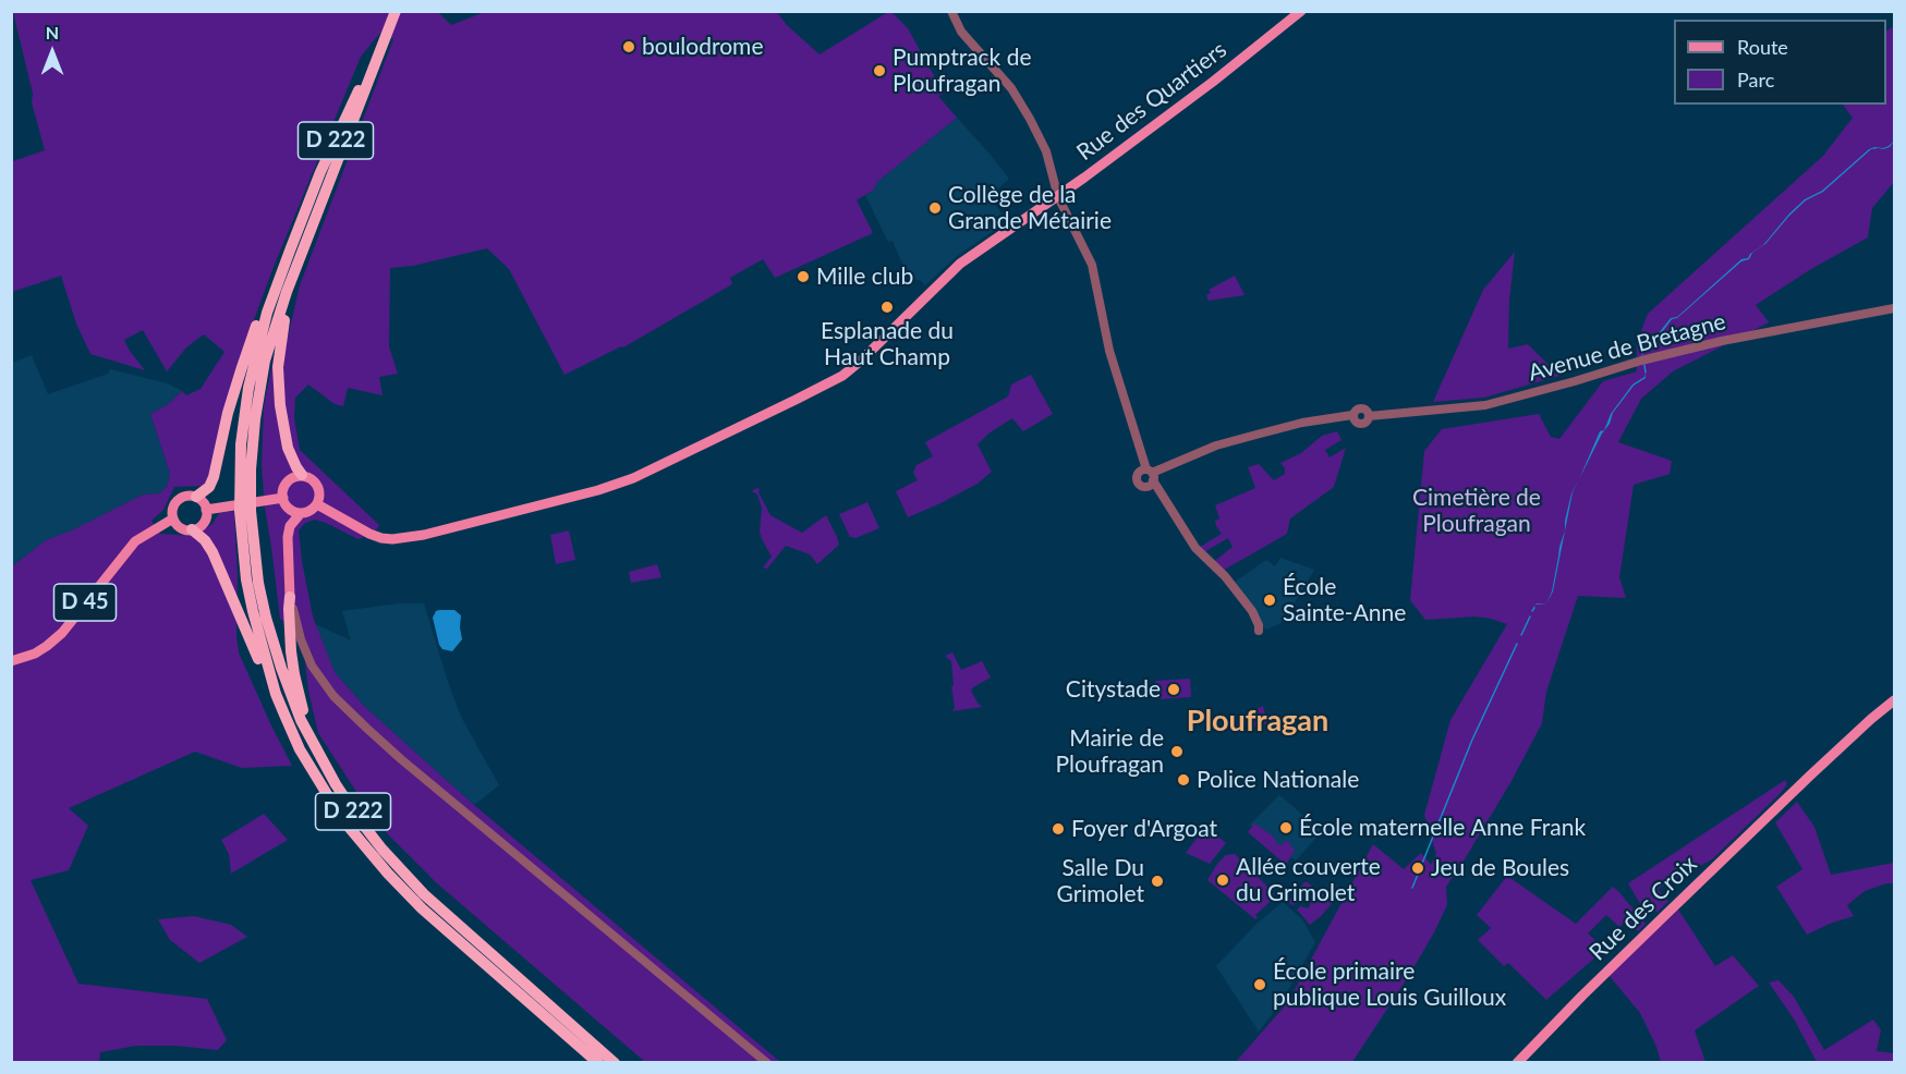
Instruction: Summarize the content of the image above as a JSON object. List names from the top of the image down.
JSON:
{
  "streets": {
    "highway": ["D 222"],
    "main road": ["Rue des Quartiers", "D 45", "Rue des Croix"],
    "street": ["Avenue de Bretagne"]
  },
  "districts": ["Ploufragan"],
  "parks": ["Cimetière de Ploufragan"],
  "places": [
    "boulodrome",
    "Pumptrack de Ploufragan",
    "Collège de la Grande Métairie",
    "Mille club",
    "Esplanade du Haut Champ",
    "École Sainte-Anne",
    "Citystade",
    "Mairie de Ploufragan",
    "Police Nationale",
    "École maternelle Anne Frank",
    "Foyer d'Argoat",
    "Jeu de Boules",
    "Allée couverte du Grimolet",
    "Salle Du Grimolet",
    "École primaire publique Louis Guilloux"
  ],
  "legend": ["Route", "Parc"],
  "north": "top"
}
